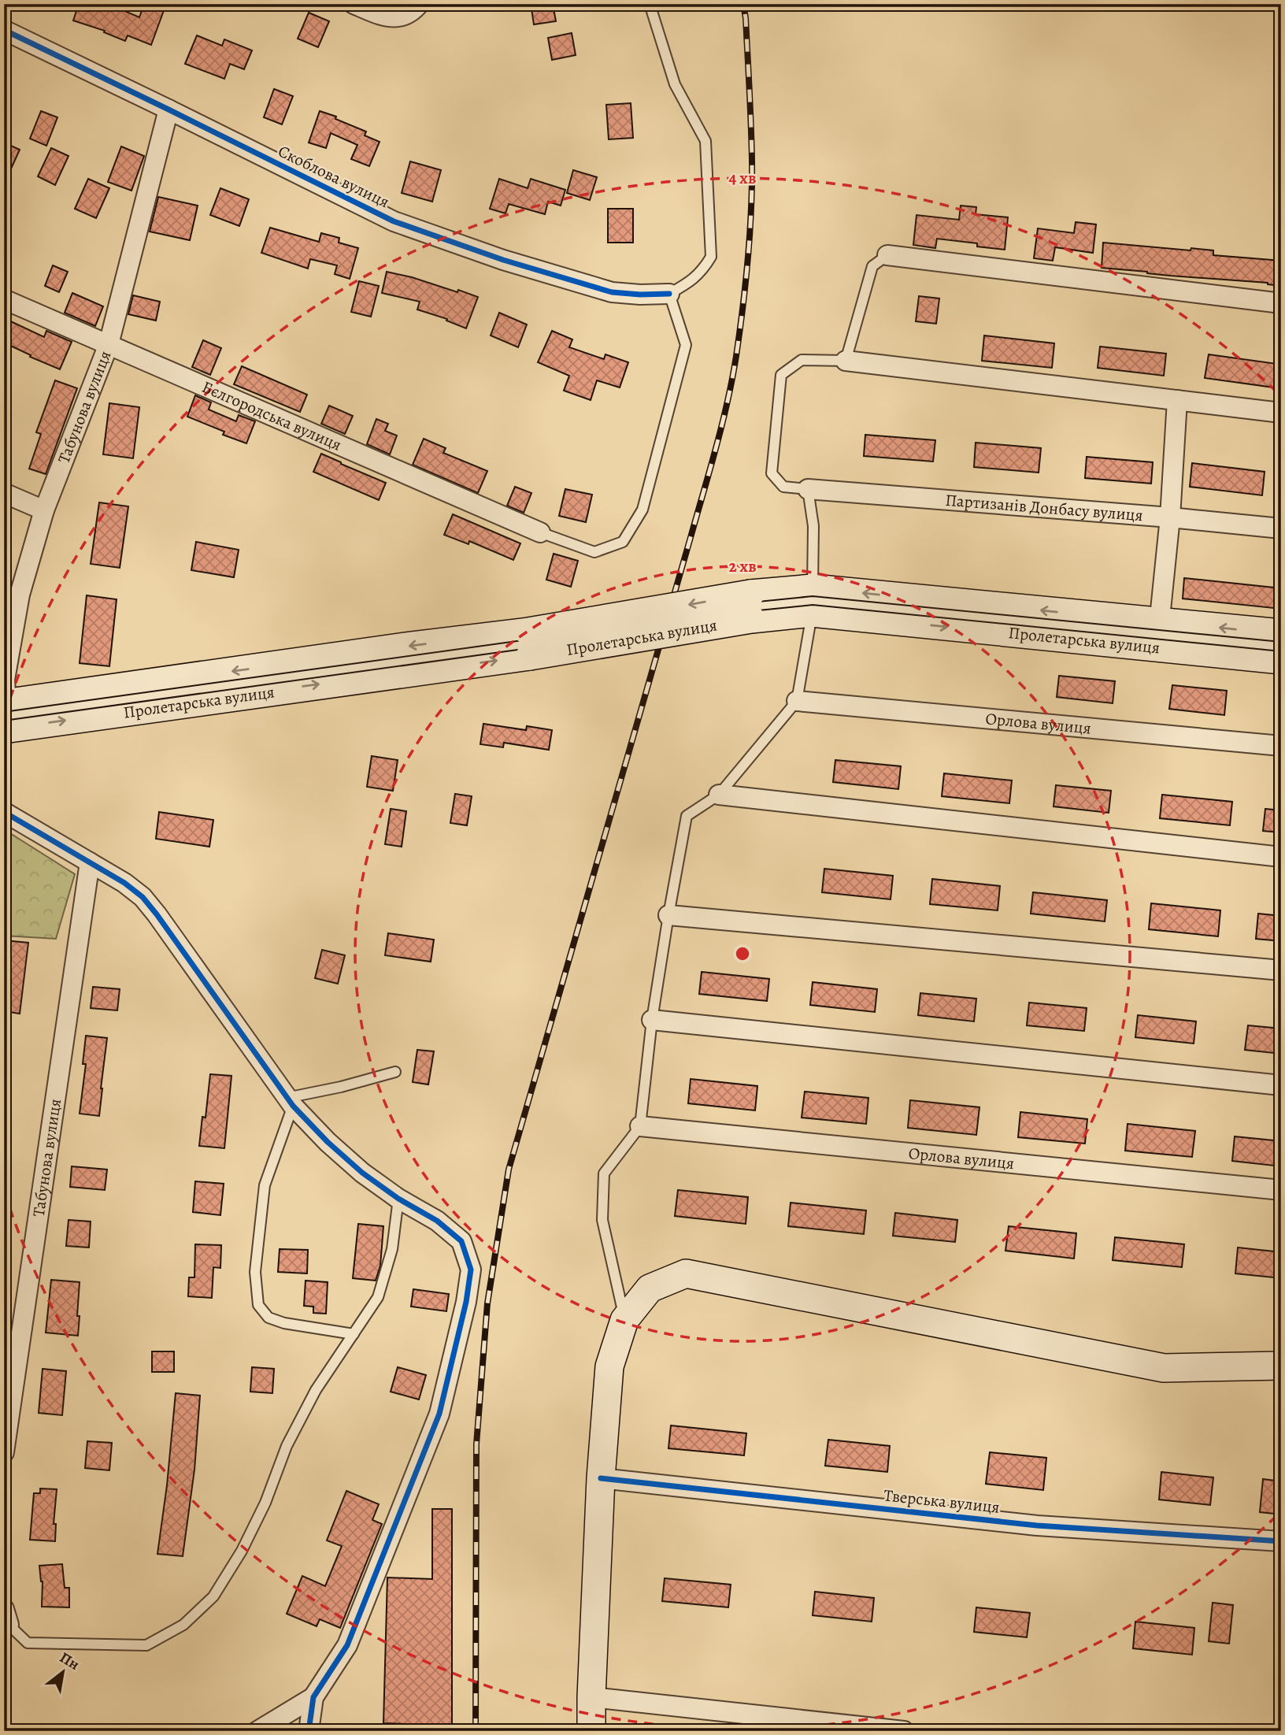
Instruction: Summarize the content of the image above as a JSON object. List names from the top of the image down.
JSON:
{
  "streets": {
    "main road": ["Пролетарська вулиця"],
    "street": [
      "Скоблова вулиця",
      "Табунова вулиця",
      "Бєлгородська вулиця",
      "Партизанів Донбасу вулиця",
      "Орлова вулиця",
      "Тверська вулиця"
    ]
  },
  "crossings": [
    ["Скоблова вулиця", "Табунова вулиця"],
    ["Табунова вулиця", "Бєлгородська вулиця"],
    ["Табунова вулиця", "Пролетарська вулиця"]
  ],
  "north": "top right",
  "rings": ["4 хв", "2 хв"]
}
